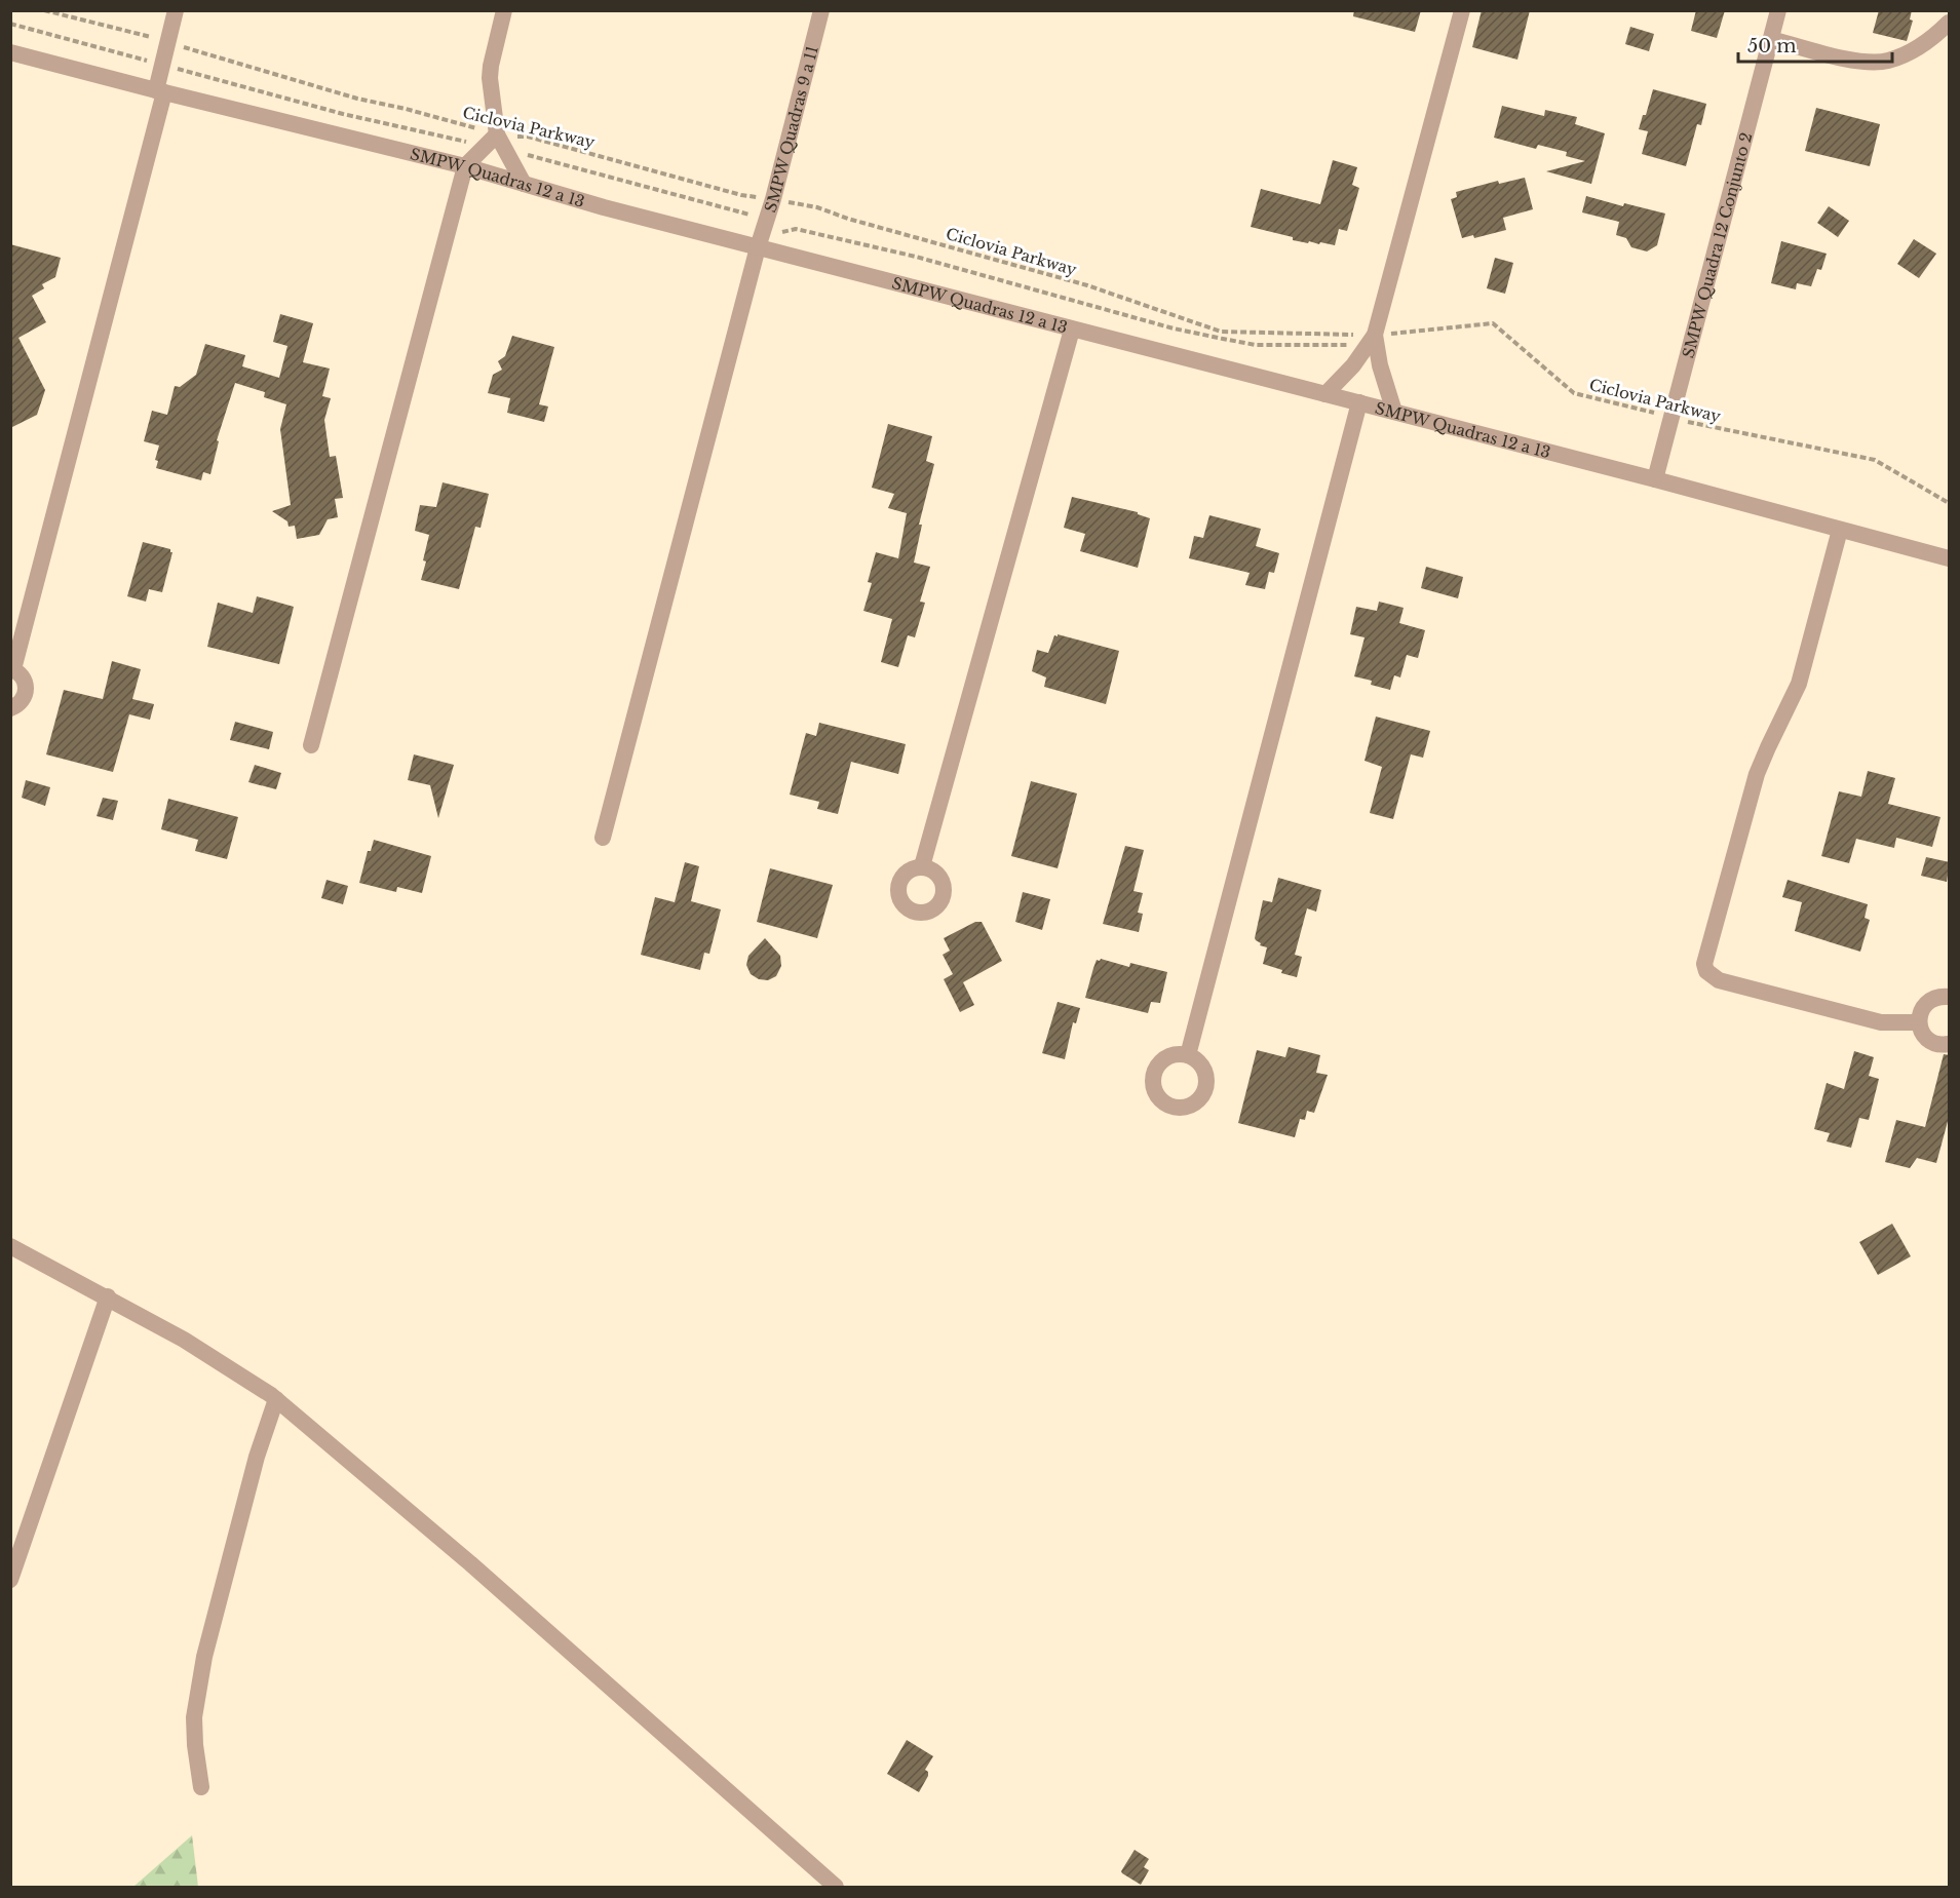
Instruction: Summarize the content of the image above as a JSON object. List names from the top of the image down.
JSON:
{
  "streets": {
    "street": ["SMPW Quadras 9 a 11", "SMPW Quadras 12 a 13", "SMPW Quadra 12 Conjunto 2"],
    "path": ["Ciclovia Parkway"]
  },
  "crossings": [
    ["Ciclovia Parkway", "SMPW Quadras 9 a 11"],
    ["Ciclovia Parkway", "SMPW Quadra 12 Conjunto 2"],
    ["SMPW Quadras 9 a 11", "SMPW Quadras 12 a 13"],
    ["SMPW Quadras 12 a 13", "SMPW Quadra 12 Conjunto 2"]
  ],
  "scale_bar": "50 m"
}
